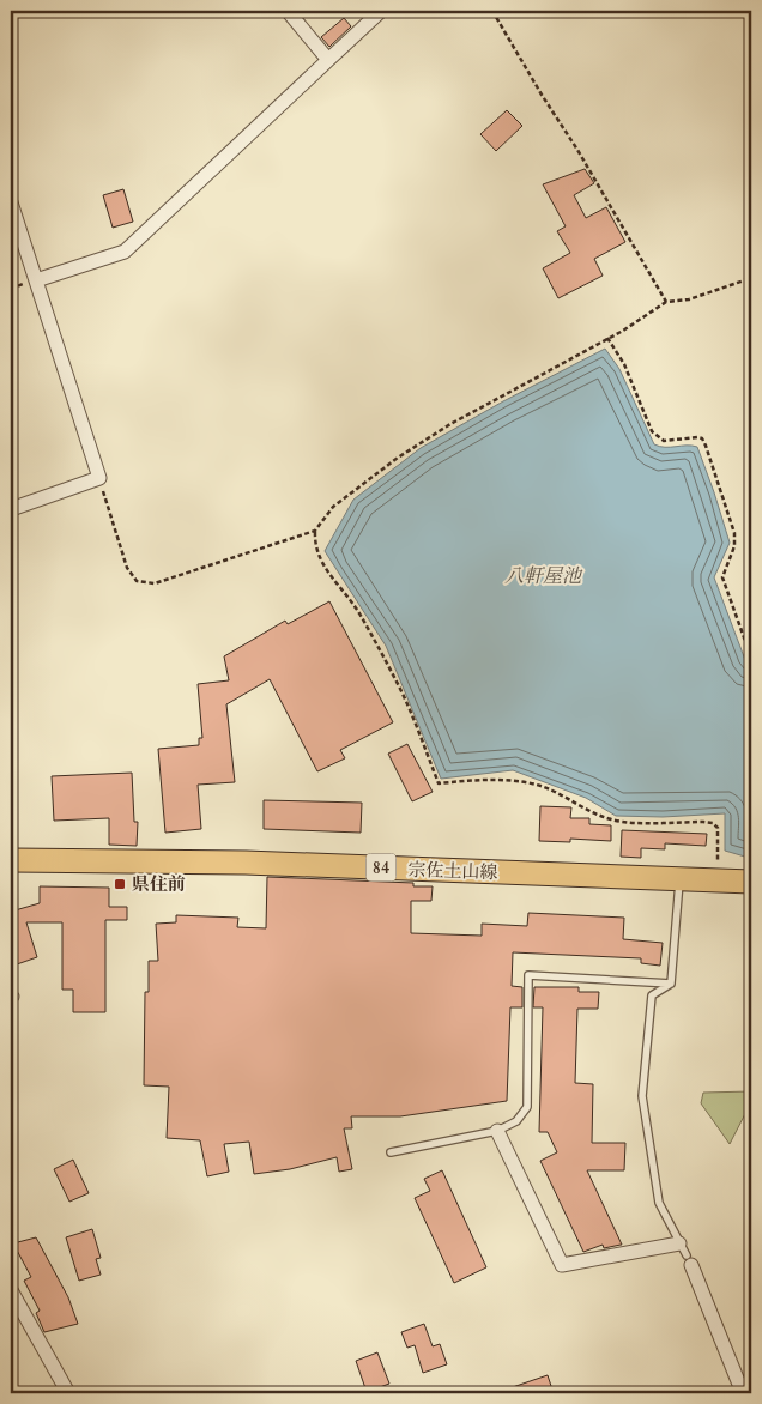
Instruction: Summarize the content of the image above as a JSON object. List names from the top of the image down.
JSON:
{
  "streets": {
    "main road": ["84", "宗佐土山線"]
  },
  "water": ["八軒屋池"],
  "places": {
    "transit": ["県住前"]
  }
}
